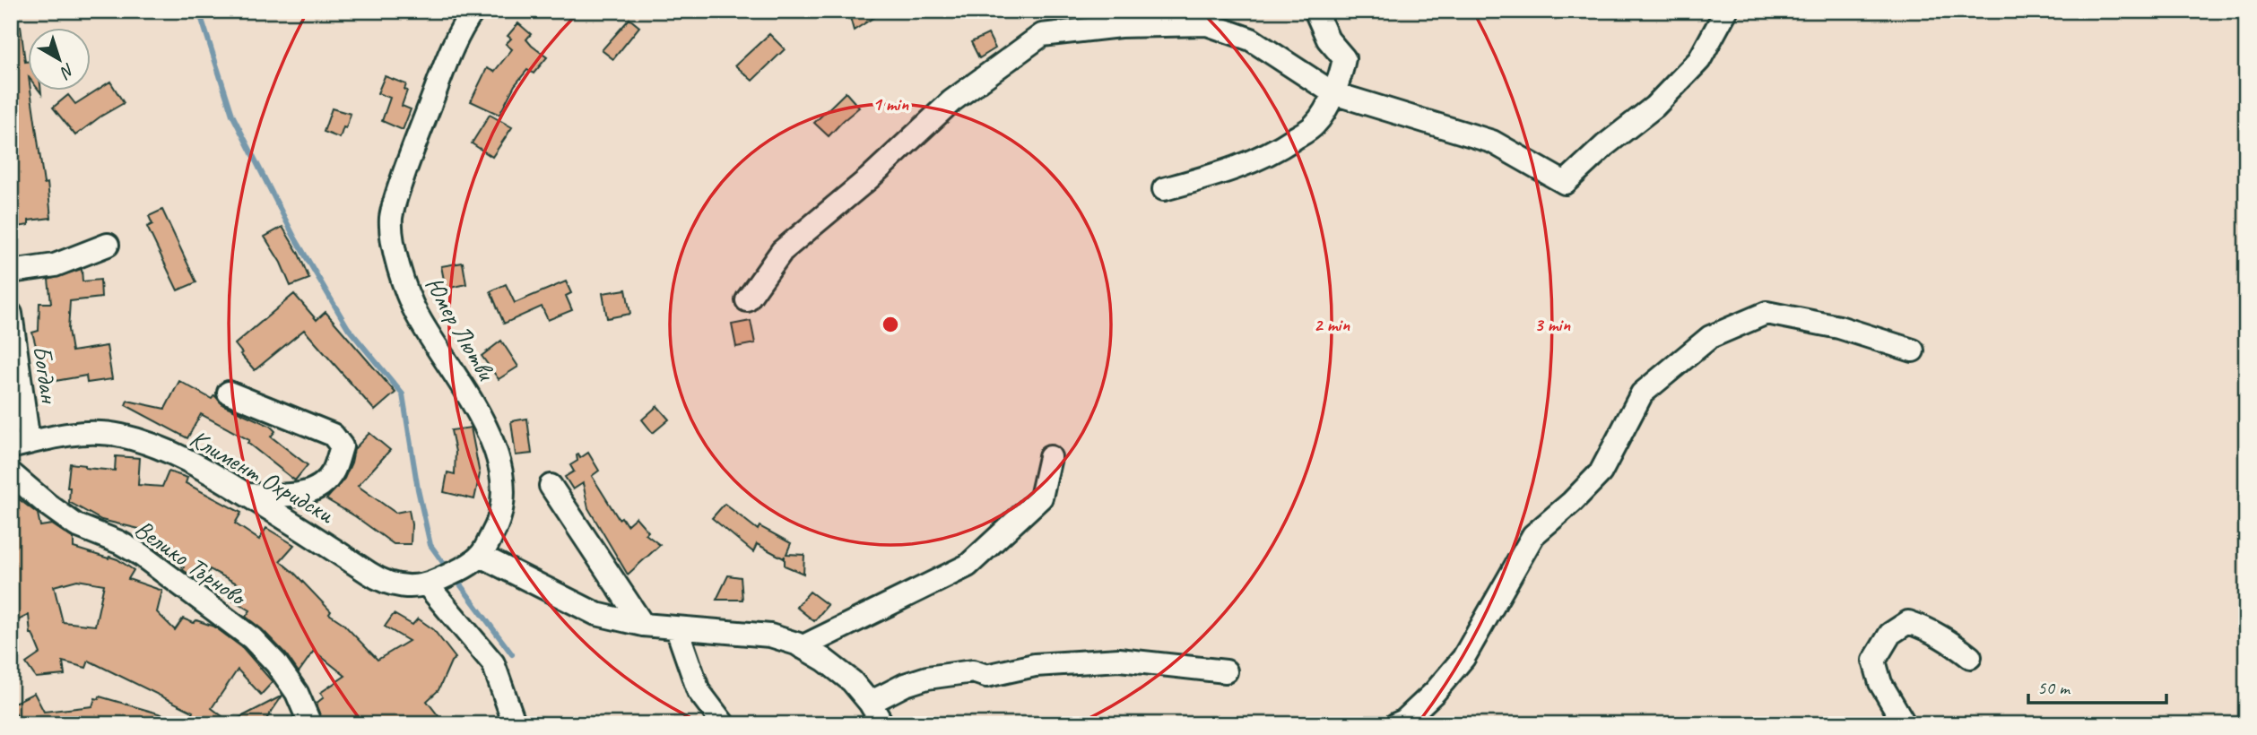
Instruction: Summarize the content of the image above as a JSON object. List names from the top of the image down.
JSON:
{
  "streets": {
    "street": [
      "Юмер Лютви",
      "Богдан",
      "Климент Охридски",
      "Велико Търново"
    ]
  },
  "crossings": [
    ["Юмер Лютви", "Климент Охридски"],
    ["Богдан", "Климент Охридски"]
  ],
  "scale_bar": "50 m",
  "north": "bottom right",
  "rings": ["1 min", "2 min", "3 min"]
}
